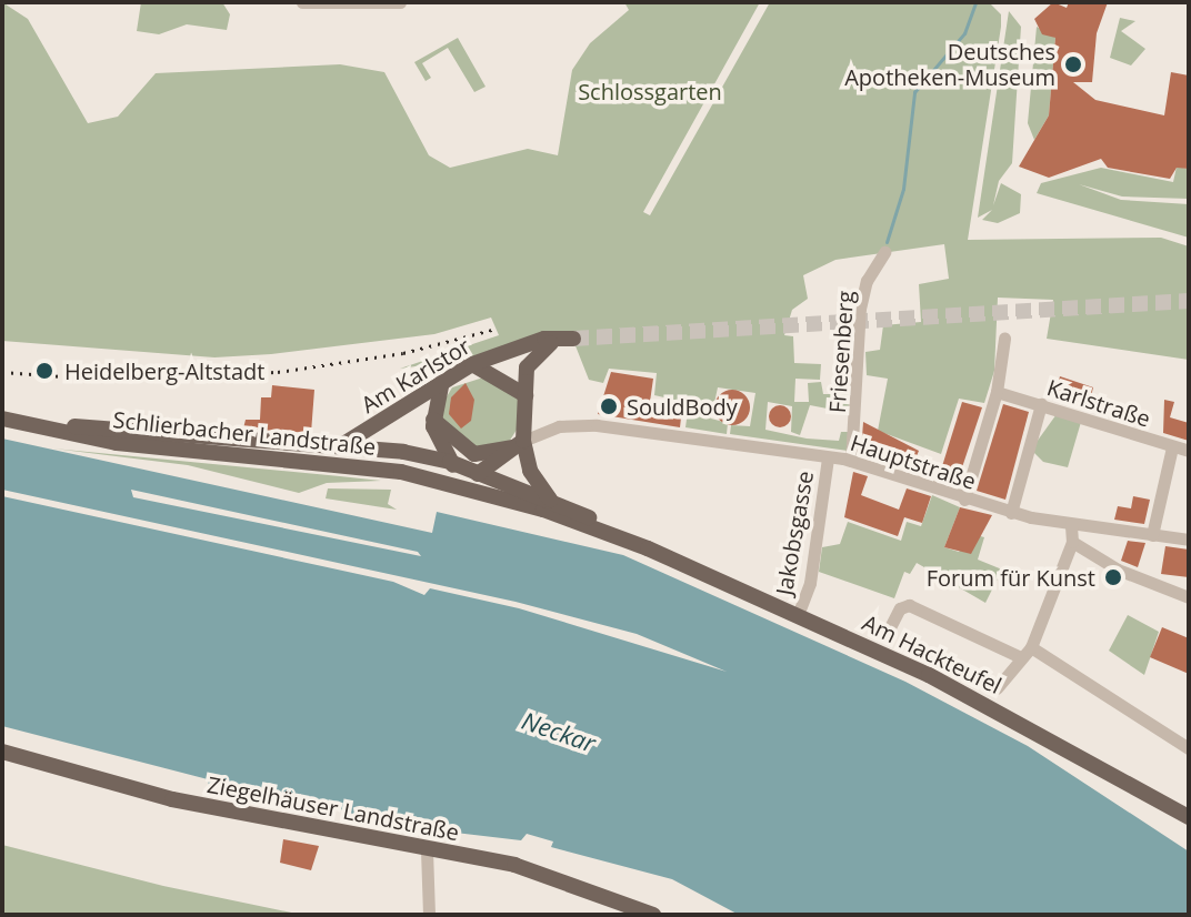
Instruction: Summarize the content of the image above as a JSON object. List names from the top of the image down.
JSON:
{
  "streets": {
    "main road": [
      "Am Karlstor",
      "Schlierbacher Landstraße",
      "Am Hackteufel",
      "Ziegelhäuser Landstraße"
    ],
    "street": [
      "Friesenberg",
      "Karlstraße",
      "Hauptstraße",
      "Jakobsgasse"
    ]
  },
  "crossings": [
    ["Friesenberg", "Hauptstraße"],
    ["Am Karlstor", "Schlierbacher Landstraße"],
    ["Am Karlstor", "Hauptstraße"],
    ["Schlierbacher Landstraße", "Am Hackteufel"],
    ["Hauptstraße", "Jakobsgasse"],
    ["Jakobsgasse", "Am Hackteufel"]
  ],
  "water": ["Neckar"],
  "parks": ["Schlossgarten"],
  "places": [
    "Deutsches Apotheken-Museum",
    "Heidelberg-Altstadt",
    "SouldBody",
    "Forum für Kunst"
  ]
}
